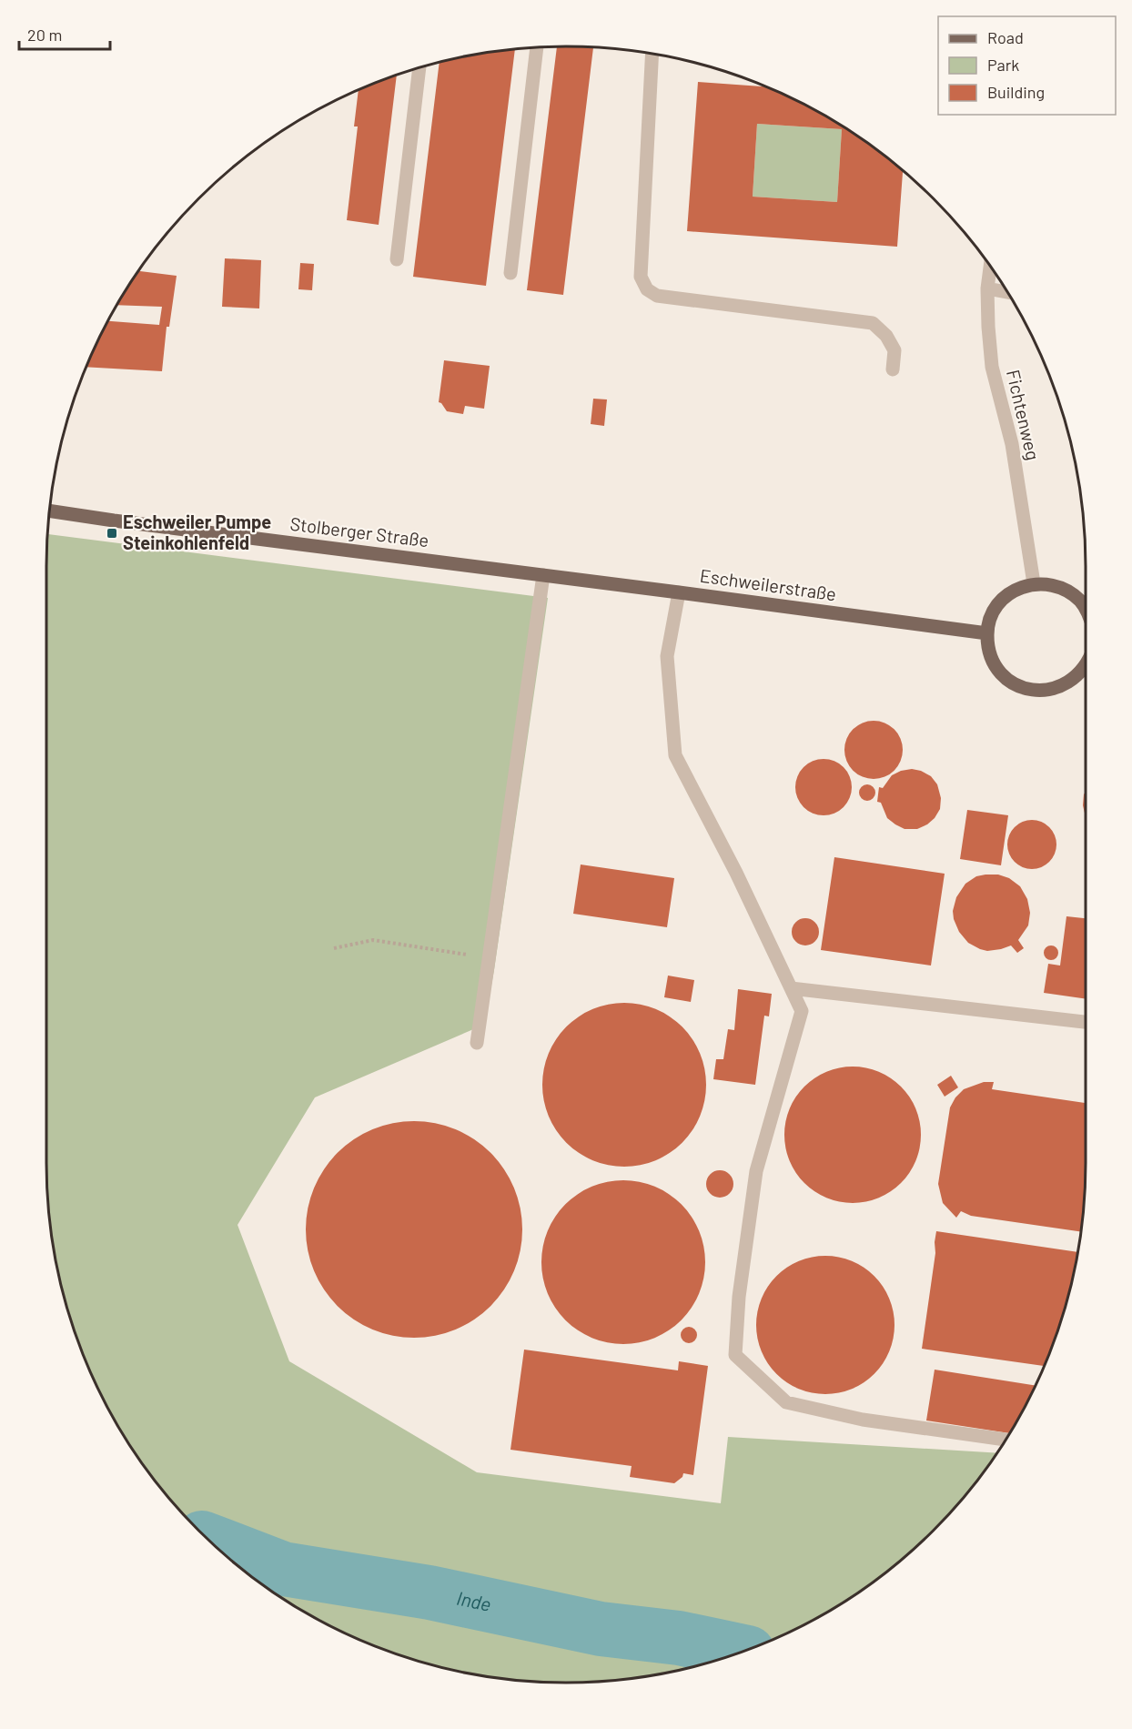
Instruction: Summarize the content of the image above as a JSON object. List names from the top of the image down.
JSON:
{
  "streets": {
    "main road": ["Stolberger Straße", "Eschweilerstraße"],
    "street": ["Fichtenweg"]
  },
  "crossings": [
    ["Stolberger Straße", "Eschweilerstraße"]
  ],
  "water": ["Inde"],
  "places": {
    "transit": ["Eschweiler Pumpe Steinkohlenfeld"]
  },
  "legend": ["Road", "Park", "Building"],
  "scale_bar": "20 m"
}
